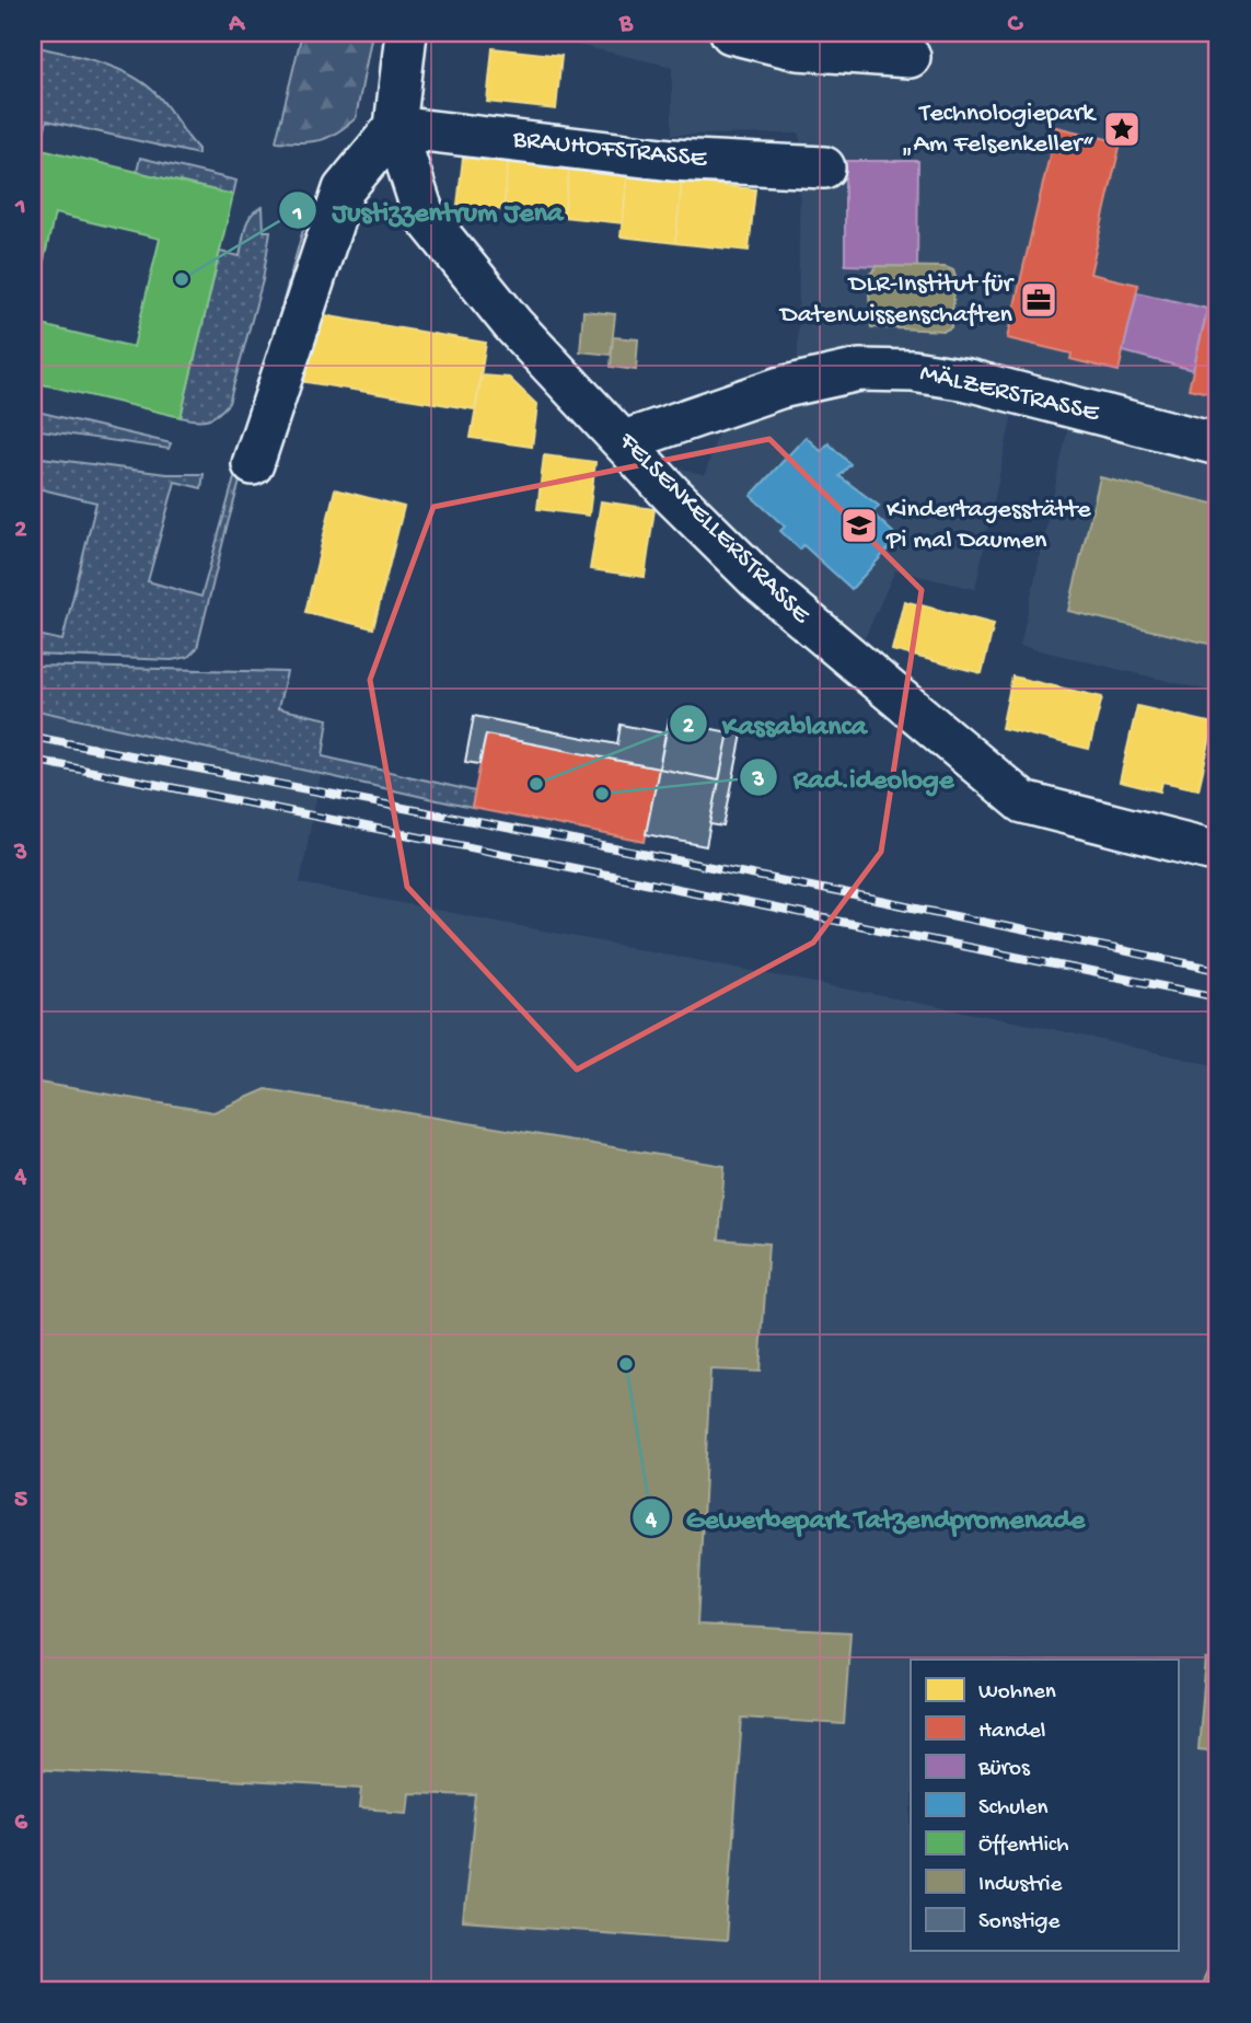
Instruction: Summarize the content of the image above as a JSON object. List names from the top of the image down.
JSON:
{
  "streets": {
    "street": ["BRAUHOFSTRASSE", "MÄLZERSTRASSE", "FELSENKELLERSTRASSE"]
  },
  "crossings": [
    ["BRAUHOFSTRASSE", "FELSENKELLERSTRASSE"],
    ["MÄLZERSTRASSE", "FELSENKELLERSTRASSE"]
  ],
  "places": {
    "place": ["Technologiepark „Am Felsenkeller“"],
    "other": [
      "Justizzentrum Jena",
      "Kassablanca",
      "Rad.ideologe",
      "Gewerbepark Tatzendpromenade"
    ],
    "office": ["DLR-Institut für Datenwissenschaften"],
    "school or university": ["Kindertagesstätte Pi mal Daumen"]
  },
  "legend": [
    "Wohnen",
    "Handel",
    "Büros",
    "Schulen",
    "Öffentlich",
    "Industrie",
    "Sonstige"
  ],
  "grid": {
    "columns": ["A", "B", "C"],
    "rows": [
      "1",
      "2",
      "3",
      "4",
      "5",
      "6"
    ]
  }
}
